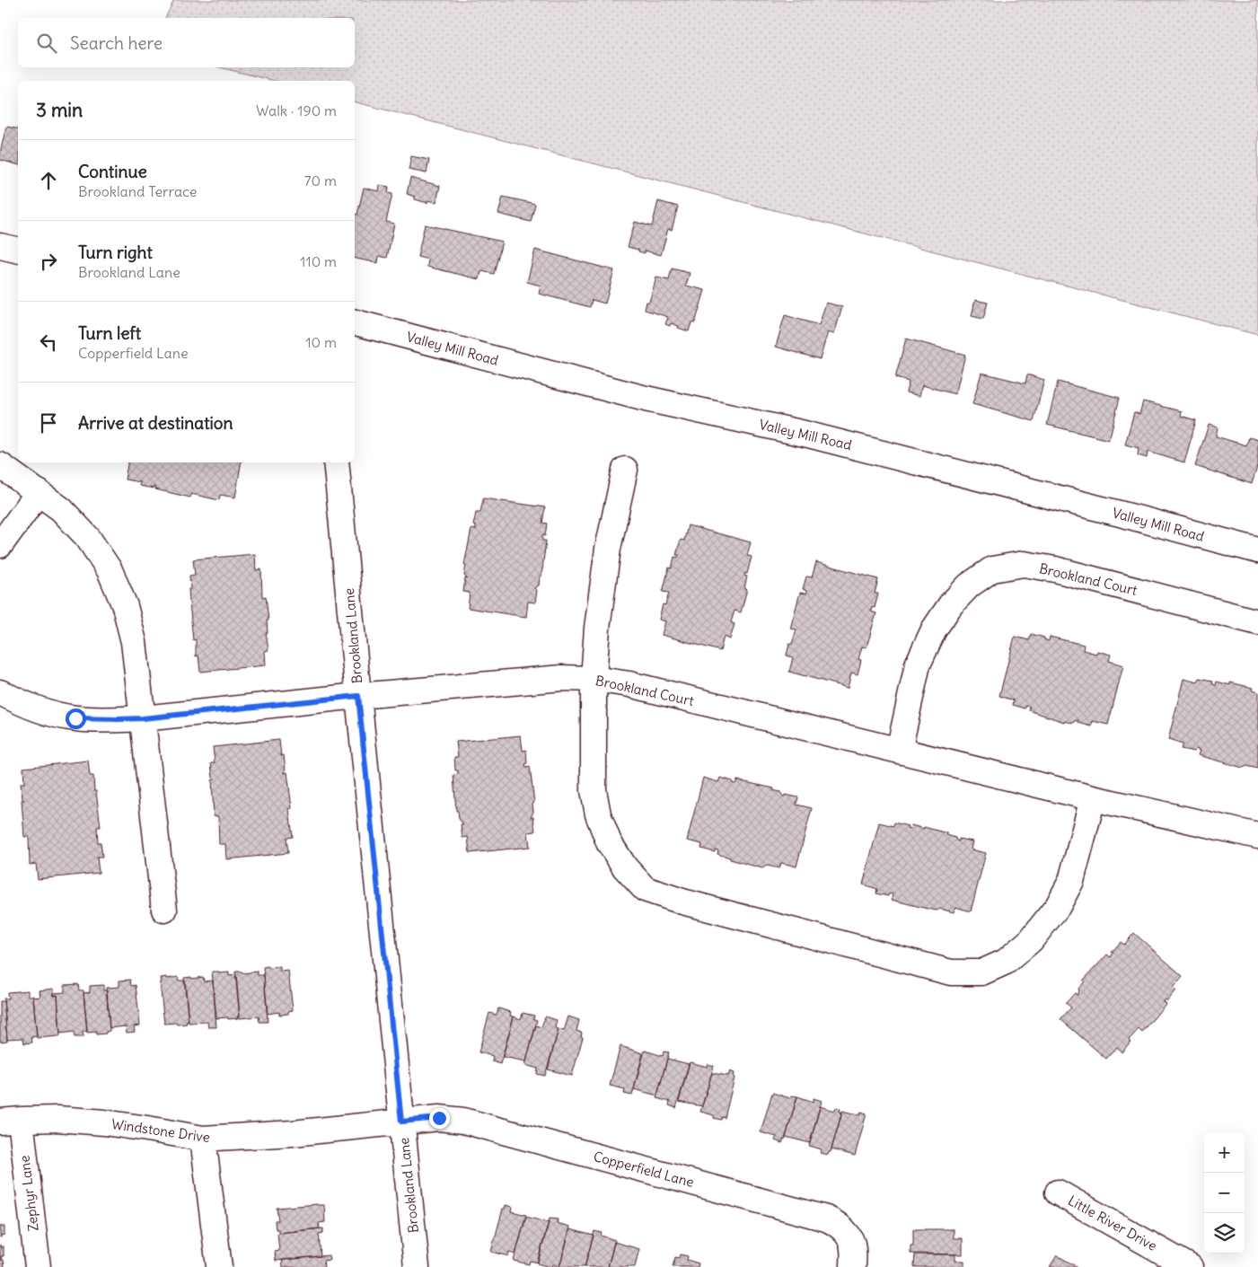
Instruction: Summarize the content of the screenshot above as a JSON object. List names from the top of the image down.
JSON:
{
  "streets": {
    "street": [
      "Valley Mill Road",
      "Brookland Court",
      "Brookland Lane",
      "Windstone Drive",
      "Copperfield Lane",
      "Zephyr Lane",
      "Little River Drive"
    ]
  },
  "crossings": [
    ["Brookland Court", "Brookland Lane"],
    ["Brookland Lane", "Windstone Drive"],
    ["Brookland Lane", "Copperfield Lane"],
    ["Windstone Drive", "Copperfield Lane"],
    ["Windstone Drive", "Zephyr Lane"]
  ],
  "page": {
    "search": "Search here",
    "heading": ["3 min", "Walk · 190 m"],
    "list": [
      ["Continue", "Brookland Terrace", "70 m"],
      ["Turn right", "Brookland Lane", "110 m"],
      ["Turn left", "Copperfield Lane", "10 m"],
      "Arrive at destination"
    ],
    "map_buttons": ["+", "−"]
  }
}
